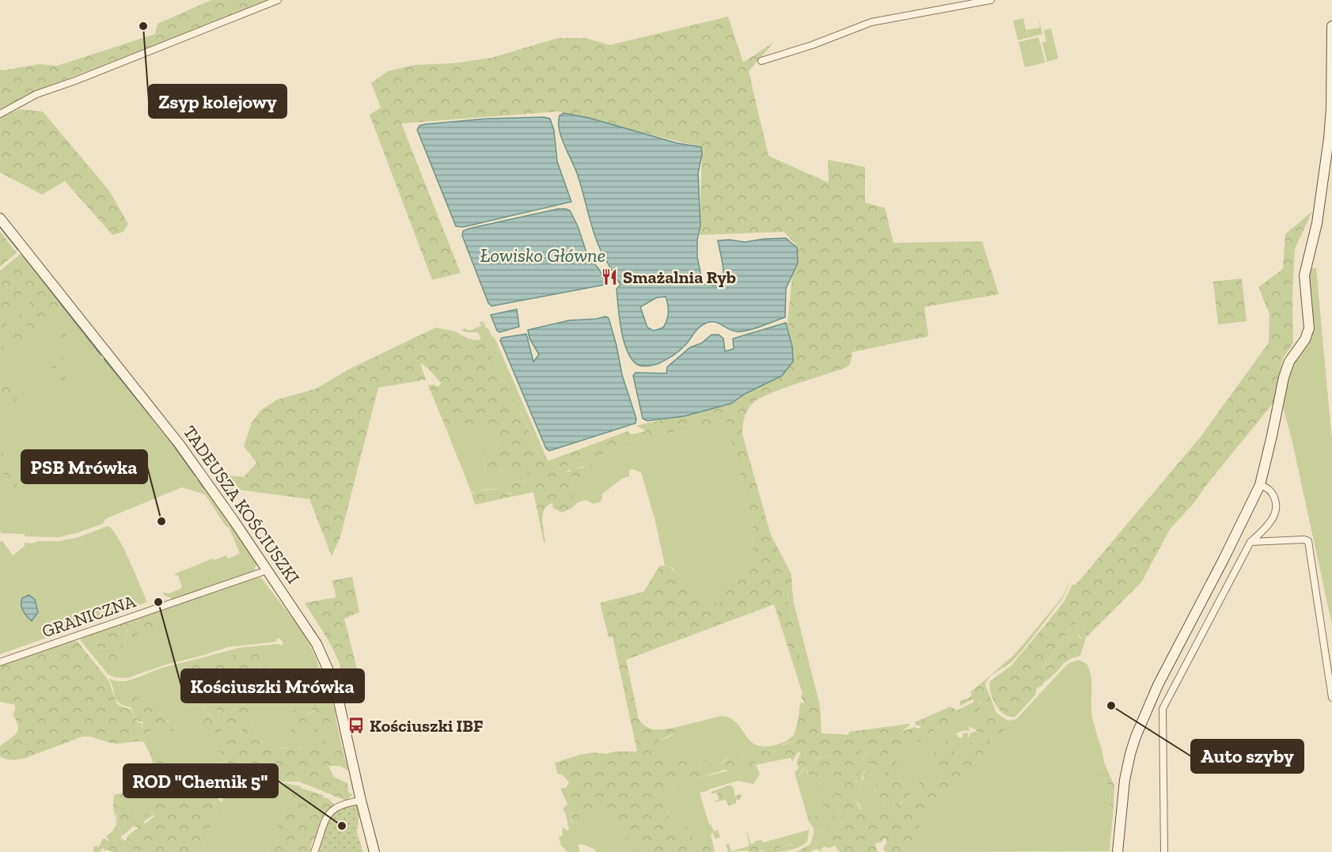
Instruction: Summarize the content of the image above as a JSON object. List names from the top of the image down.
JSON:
{
  "streets": {
    "street": ["TADEUSZA KOŚCIUSZKI", "GRANICZNA"]
  },
  "crossings": [
    ["TADEUSZA KOŚCIUSZKI", "GRANICZNA"]
  ],
  "water": ["Łowisko Główne"],
  "places": {
    "other": [
      "Zsyp kolejowy",
      "PSB Mrówka",
      "Kościuszki Mrówka",
      "Auto szyby",
      "ROD \"Chemik 5\""
    ],
    "restaurant": ["Smażalnia Ryb"],
    "bus stop": ["Kościuszki IBF"]
  }
}
